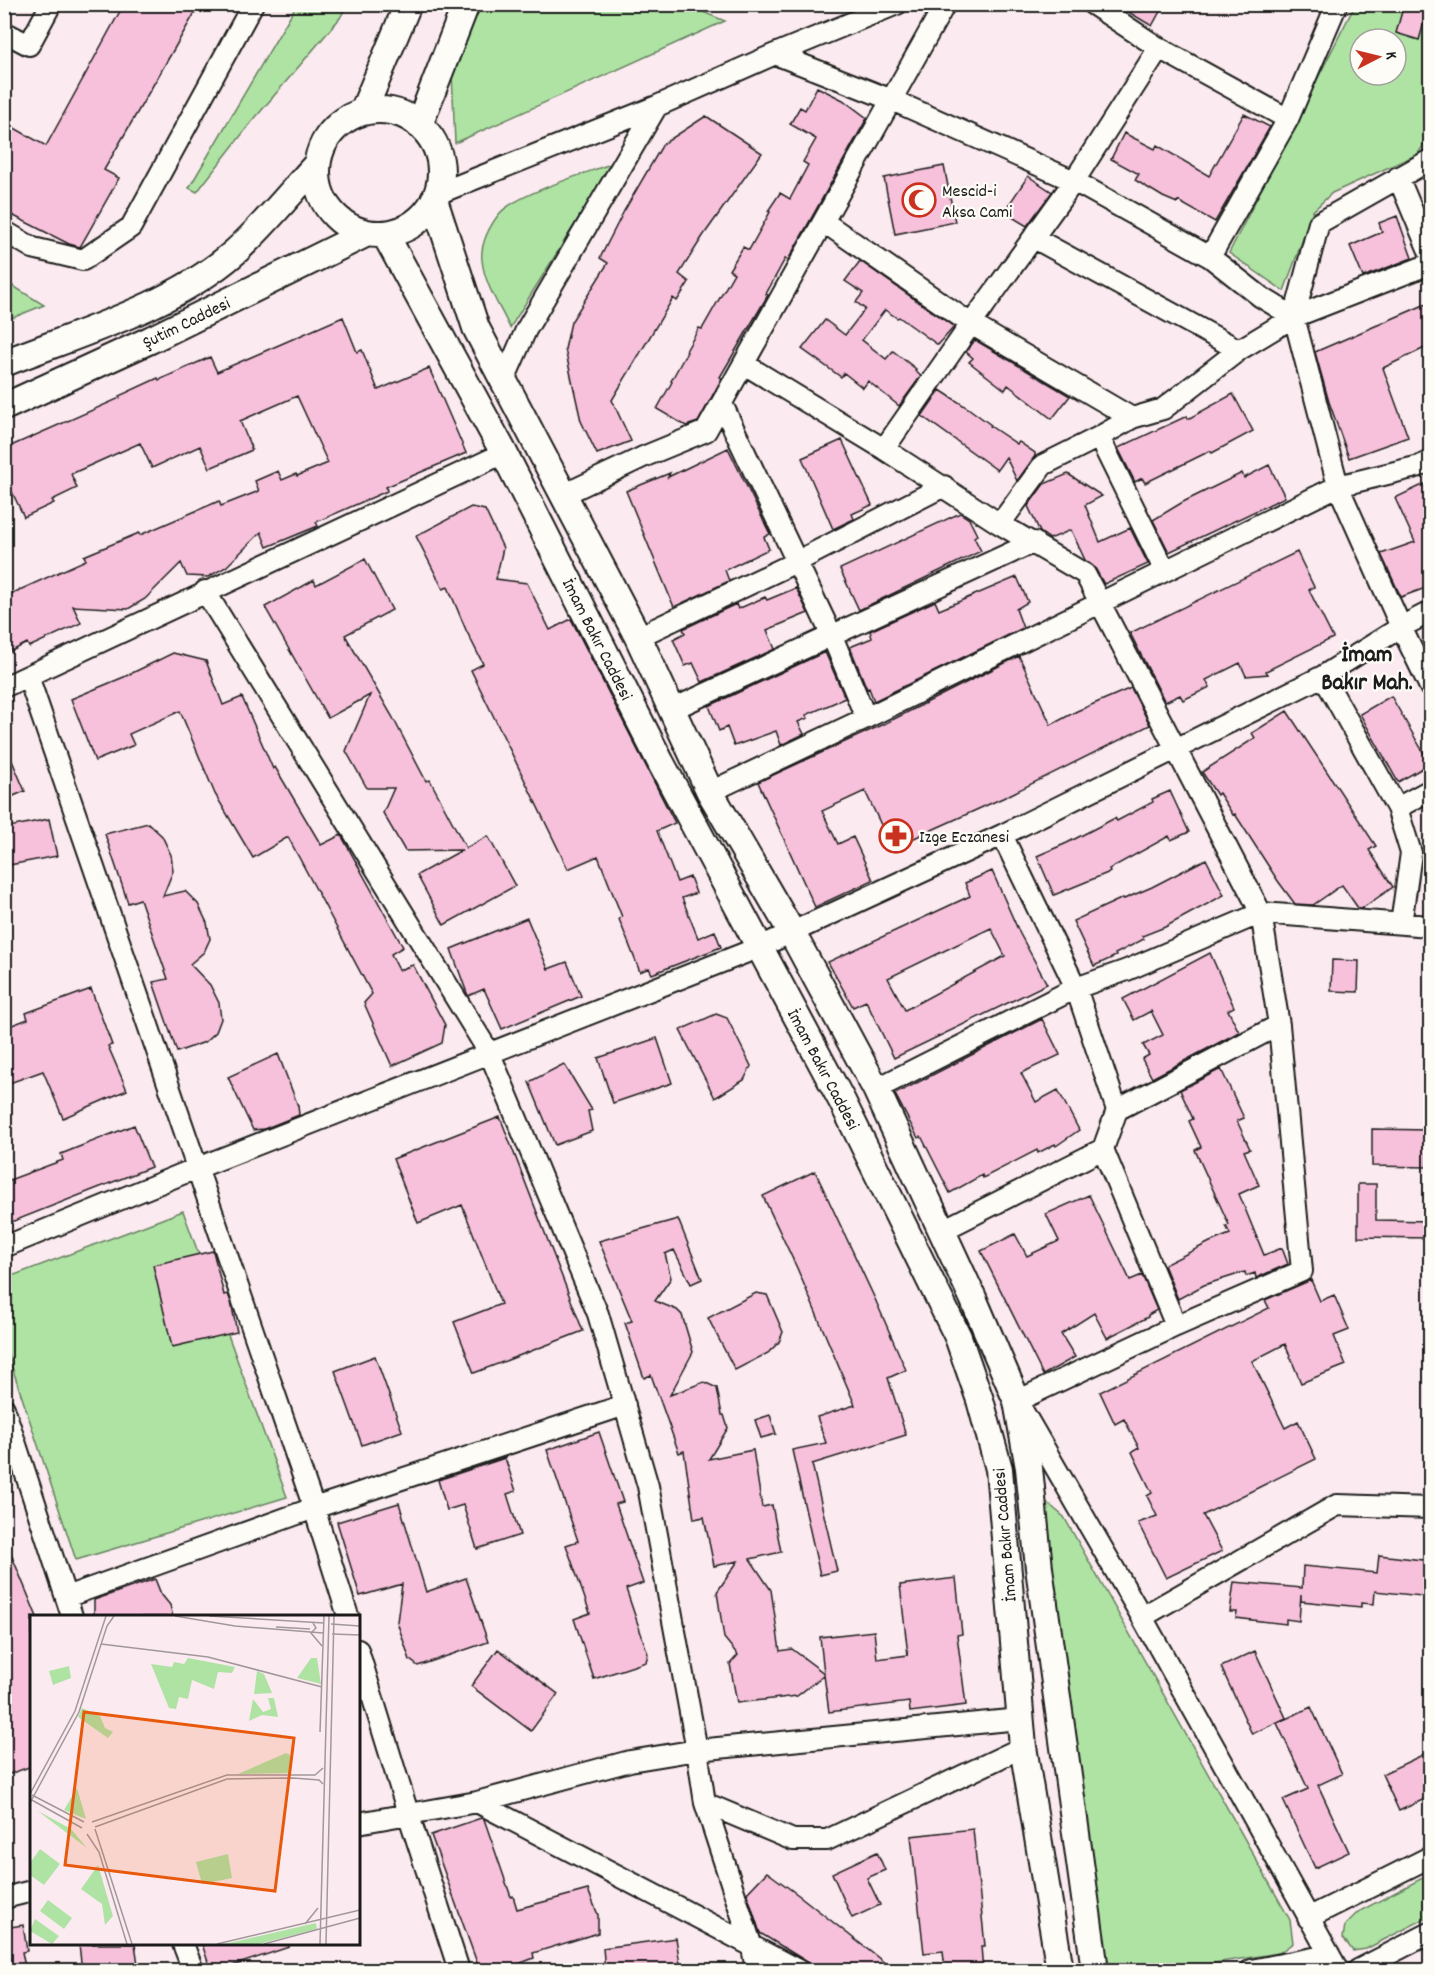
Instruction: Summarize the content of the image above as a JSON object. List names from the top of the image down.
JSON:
{
  "streets": {
    "main road": ["Şutim Caddesi", "İmam Bakır Caddesi"]
  },
  "crossings": [
    ["Şutim Caddesi", "İmam Bakır Caddesi"]
  ],
  "districts": ["İmam Bakır Mah."],
  "places": {
    "mosque": ["Mescid-i Aksa Cami"],
    "pharmacy": ["Izge Eczanesi"]
  },
  "north": "right"
}
